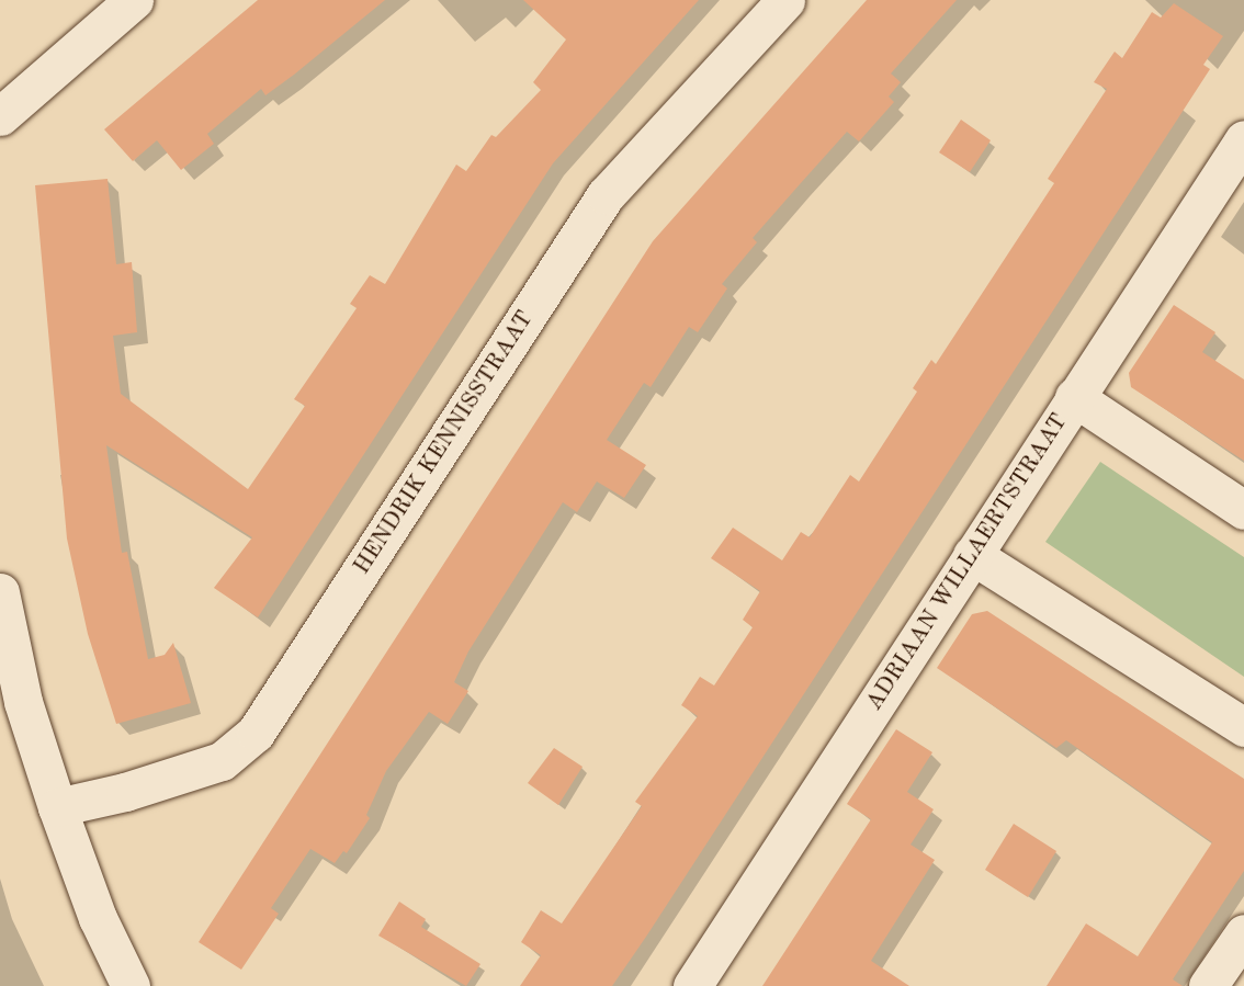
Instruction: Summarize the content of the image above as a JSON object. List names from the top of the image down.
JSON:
{
  "streets": {
    "street": ["HENDRIK KENNISSTRAAT", "ADRIAAN WILLAERTSTRAAT"]
  }
}
